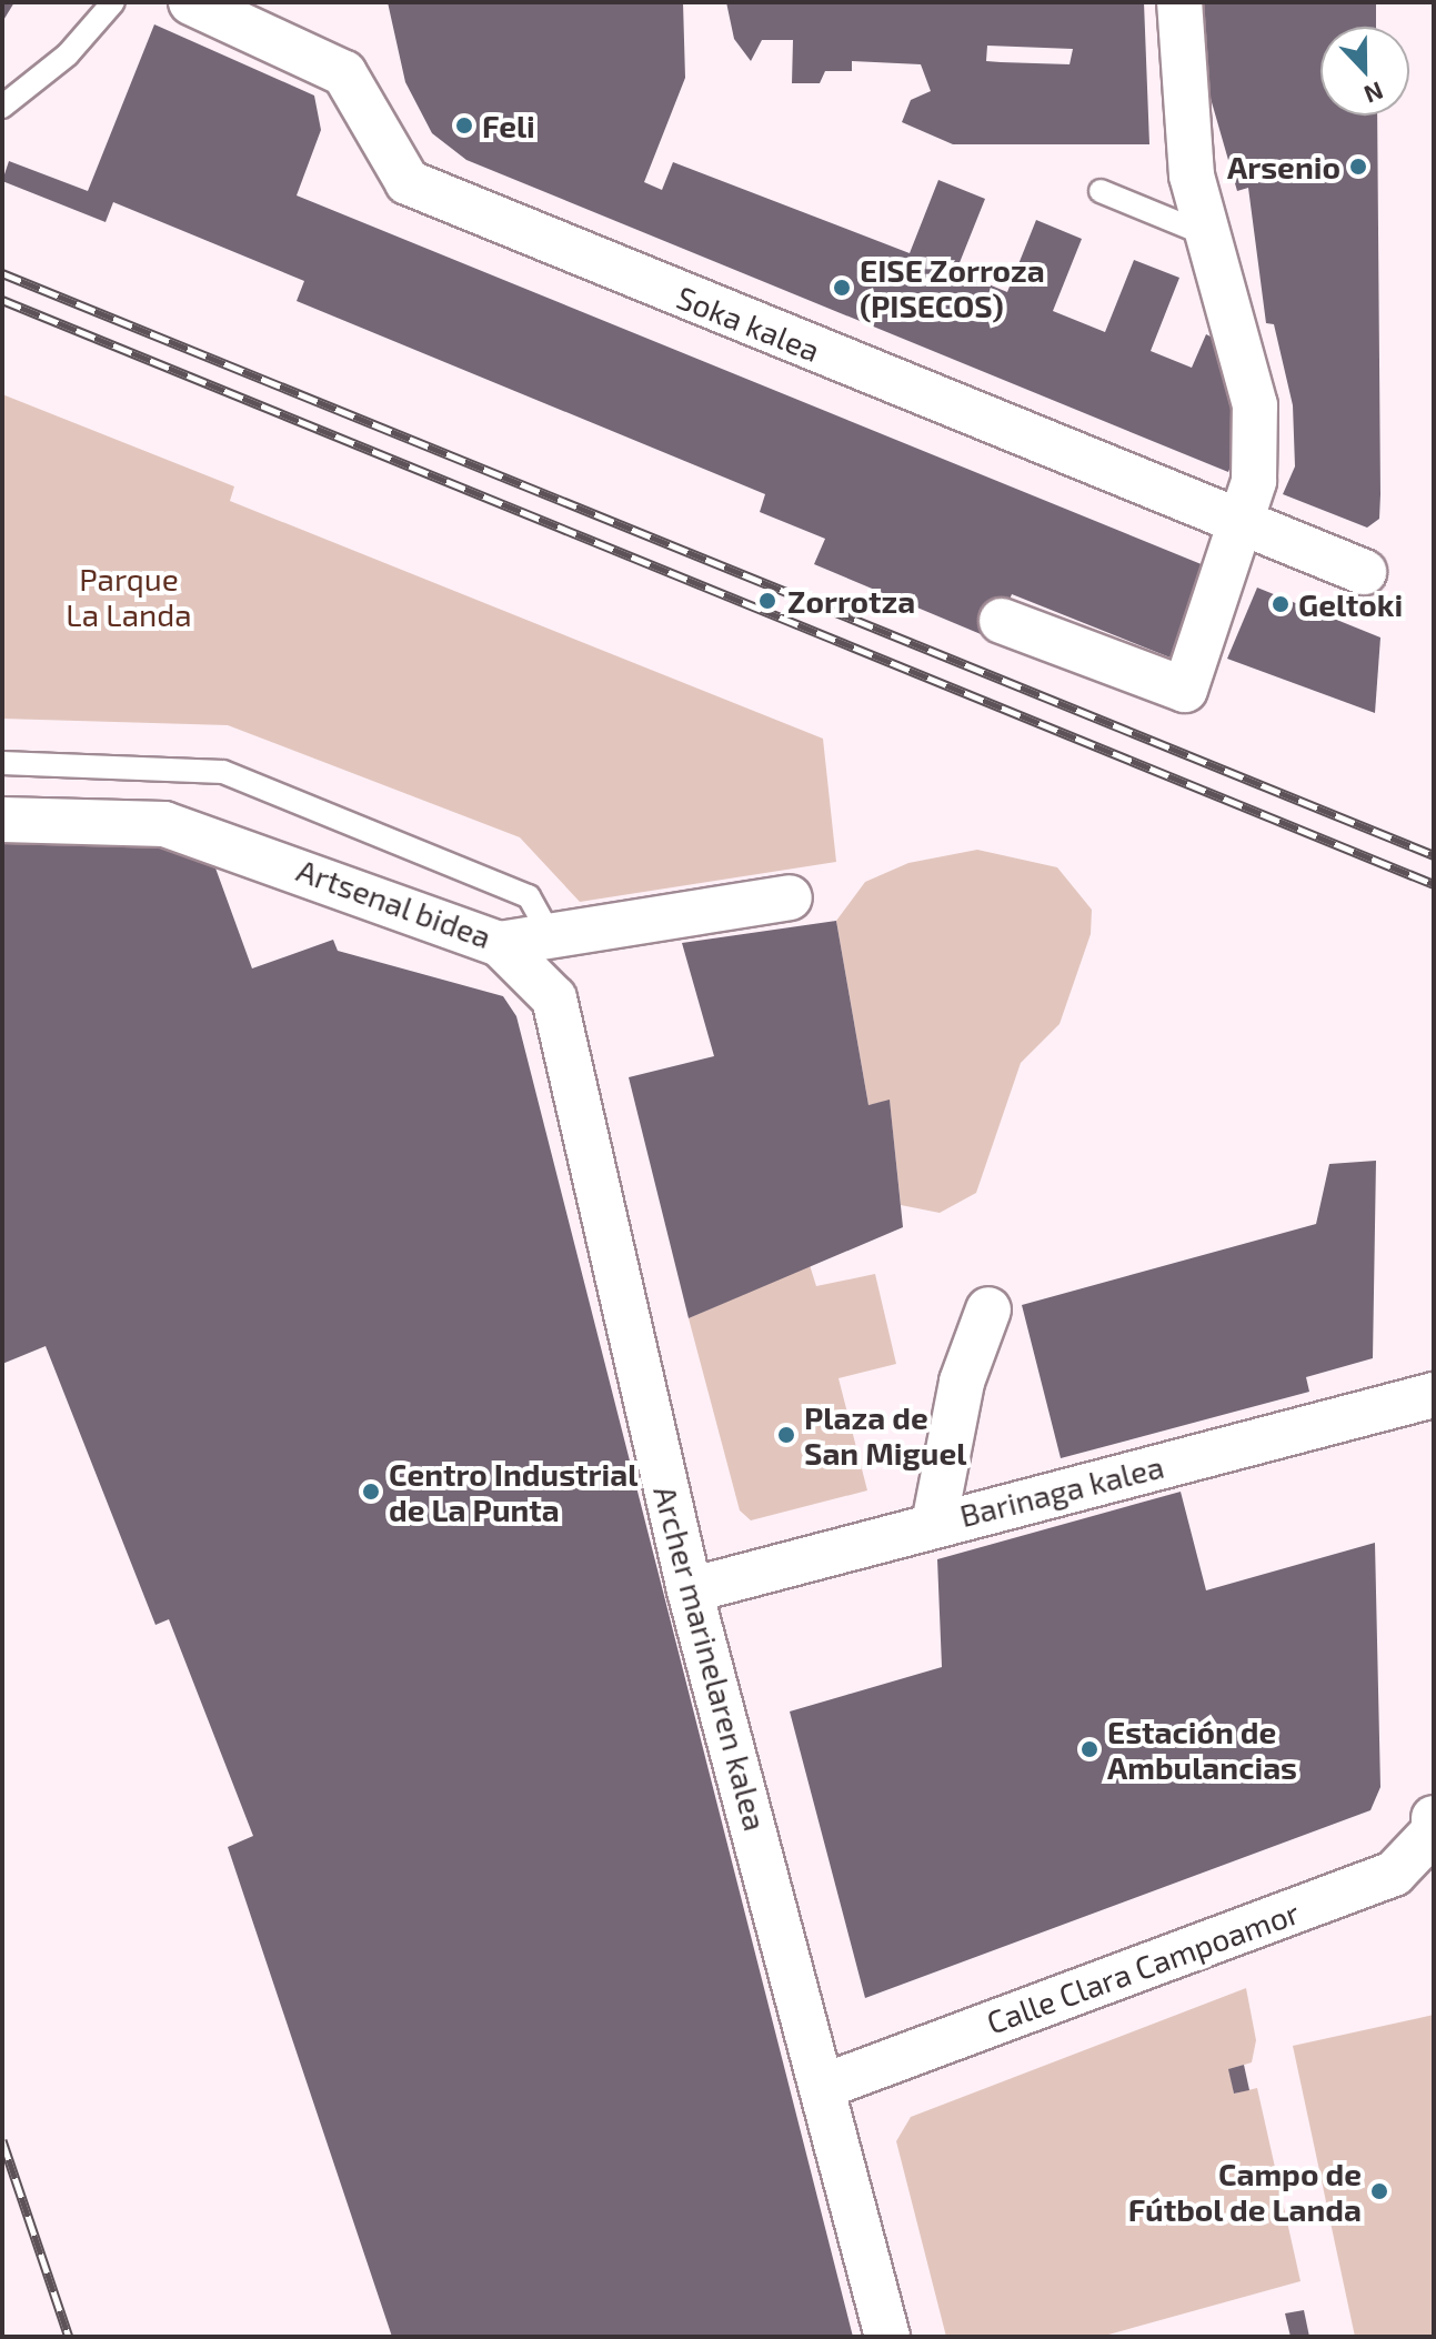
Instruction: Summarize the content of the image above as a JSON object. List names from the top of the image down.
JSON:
{
  "streets": {
    "street": [
      "Soka kalea",
      "Artsenal bidea",
      "Barinaga kalea",
      "Archer marinelaren kalea",
      "Calle Clara Campoamor"
    ]
  },
  "crossings": [
    ["Artsenal bidea", "Archer marinelaren kalea"],
    ["Barinaga kalea", "Archer marinelaren kalea"],
    ["Archer marinelaren kalea", "Calle Clara Campoamor"]
  ],
  "parks": ["Parque La Landa"],
  "places": [
    "Feli",
    "Arsenio",
    "EISE Zorroza (PISECOS)",
    "Zorrotza",
    "Geltoki",
    "Plaza de San Miguel",
    "Centro Industrial de La Punta",
    "Estación de Ambulancias",
    "Campo de Fútbol de Landa"
  ],
  "north": "bottom"
}
